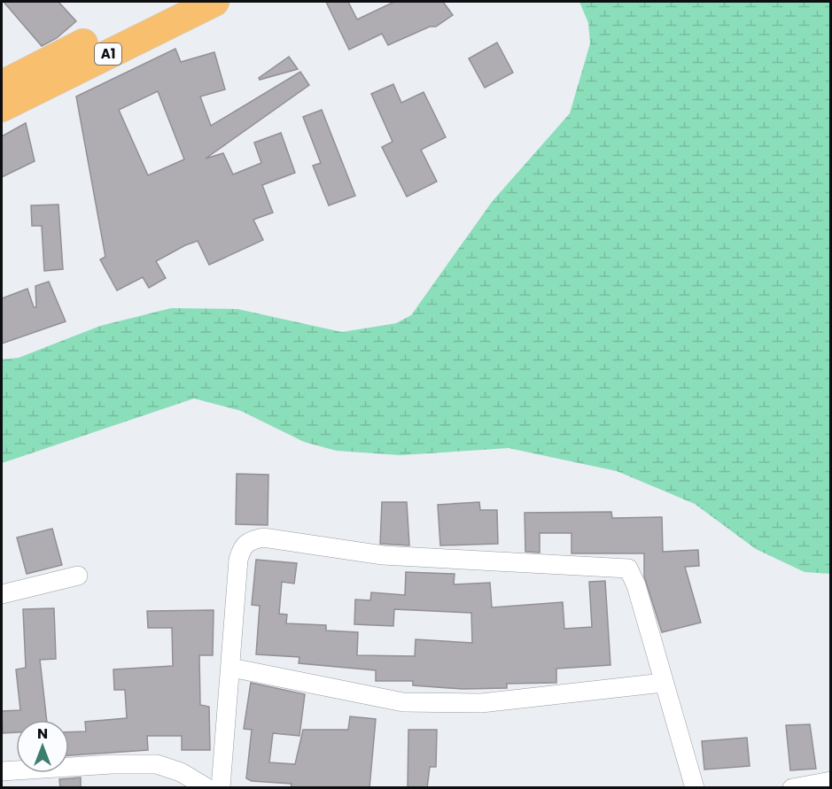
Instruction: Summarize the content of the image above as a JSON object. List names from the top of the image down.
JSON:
{
  "streets": {
    "highway": ["A1"]
  },
  "north": "top"
}
